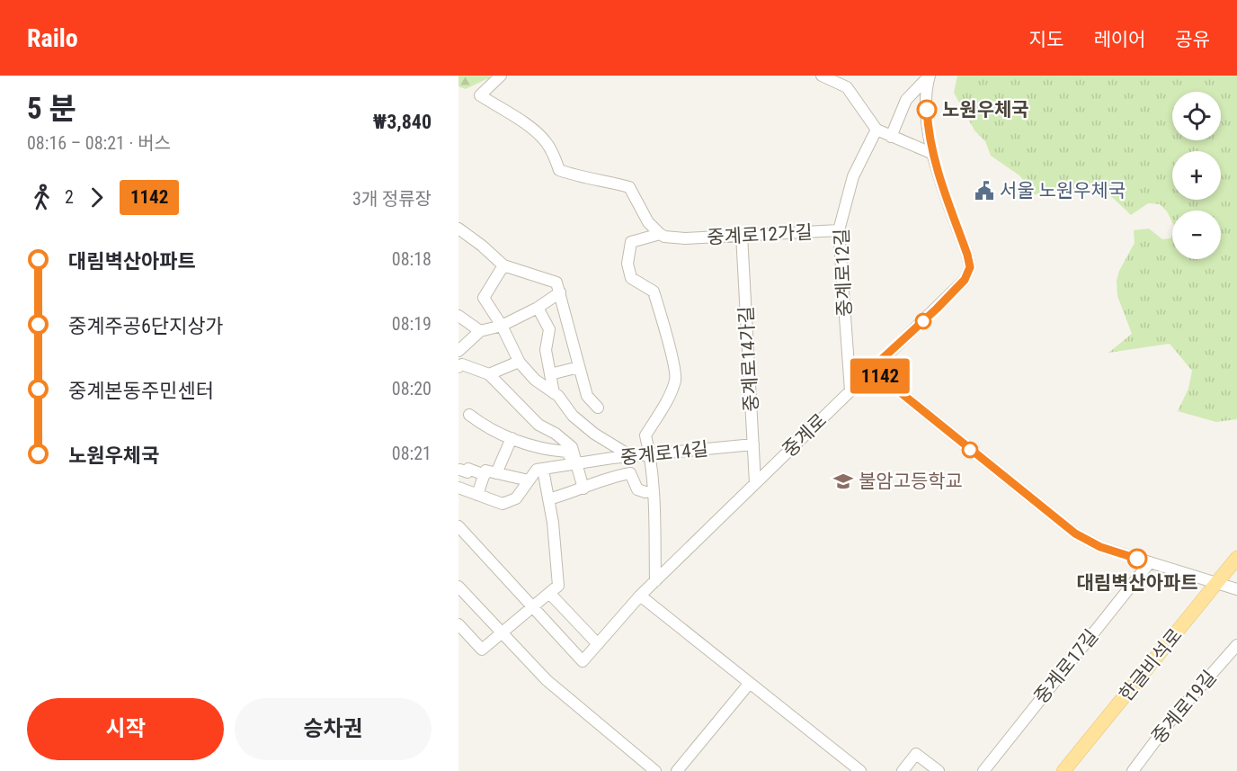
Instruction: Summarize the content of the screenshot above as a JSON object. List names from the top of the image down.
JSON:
{
  "streets": {
    "main road": ["한글비석로"],
    "street": [
      "중계로12가길",
      "중계로12길",
      "중계로14가길",
      "중계로",
      "중계로14길",
      "중계로17길",
      "중계로19길"
    ]
  },
  "crossings": [
    ["중계로12가길", "중계로12길"],
    ["중계로12가길", "중계로14가길"],
    ["중계로12길", "중계로"],
    ["중계로14가길", "중계로"],
    ["중계로14가길", "중계로14길"]
  ],
  "places": {
    "other": ["노원우체국", "대림벽산아파트"],
    "public building": ["서울 노원우체국"],
    "school or university": ["불암고등학교"]
  },
  "lines": ["bus line 1142"],
  "page": {
    "header": "Railo",
    "nav": ["지도", "레이어", "공유"],
    "heading": ["5 분", "08:16 – 08:21 · 버스", "₩3,840"],
    "on_map": "1142",
    "map_buttons": ["+", "−"],
    "legs": ["2", "1142", "3개 정류장"],
    "list": [
      {
        "name": "대림벽산아파트",
        "value": "08:18"
      },
      {
        "name": "중계주공6단지상가",
        "value": "08:19"
      },
      {
        "name": "중계본동주민센터",
        "value": "08:20"
      },
      {
        "name": "노원우체국",
        "value": "08:21"
      }
    ],
    "buttons": ["시작", "승차권"]
  }
}
